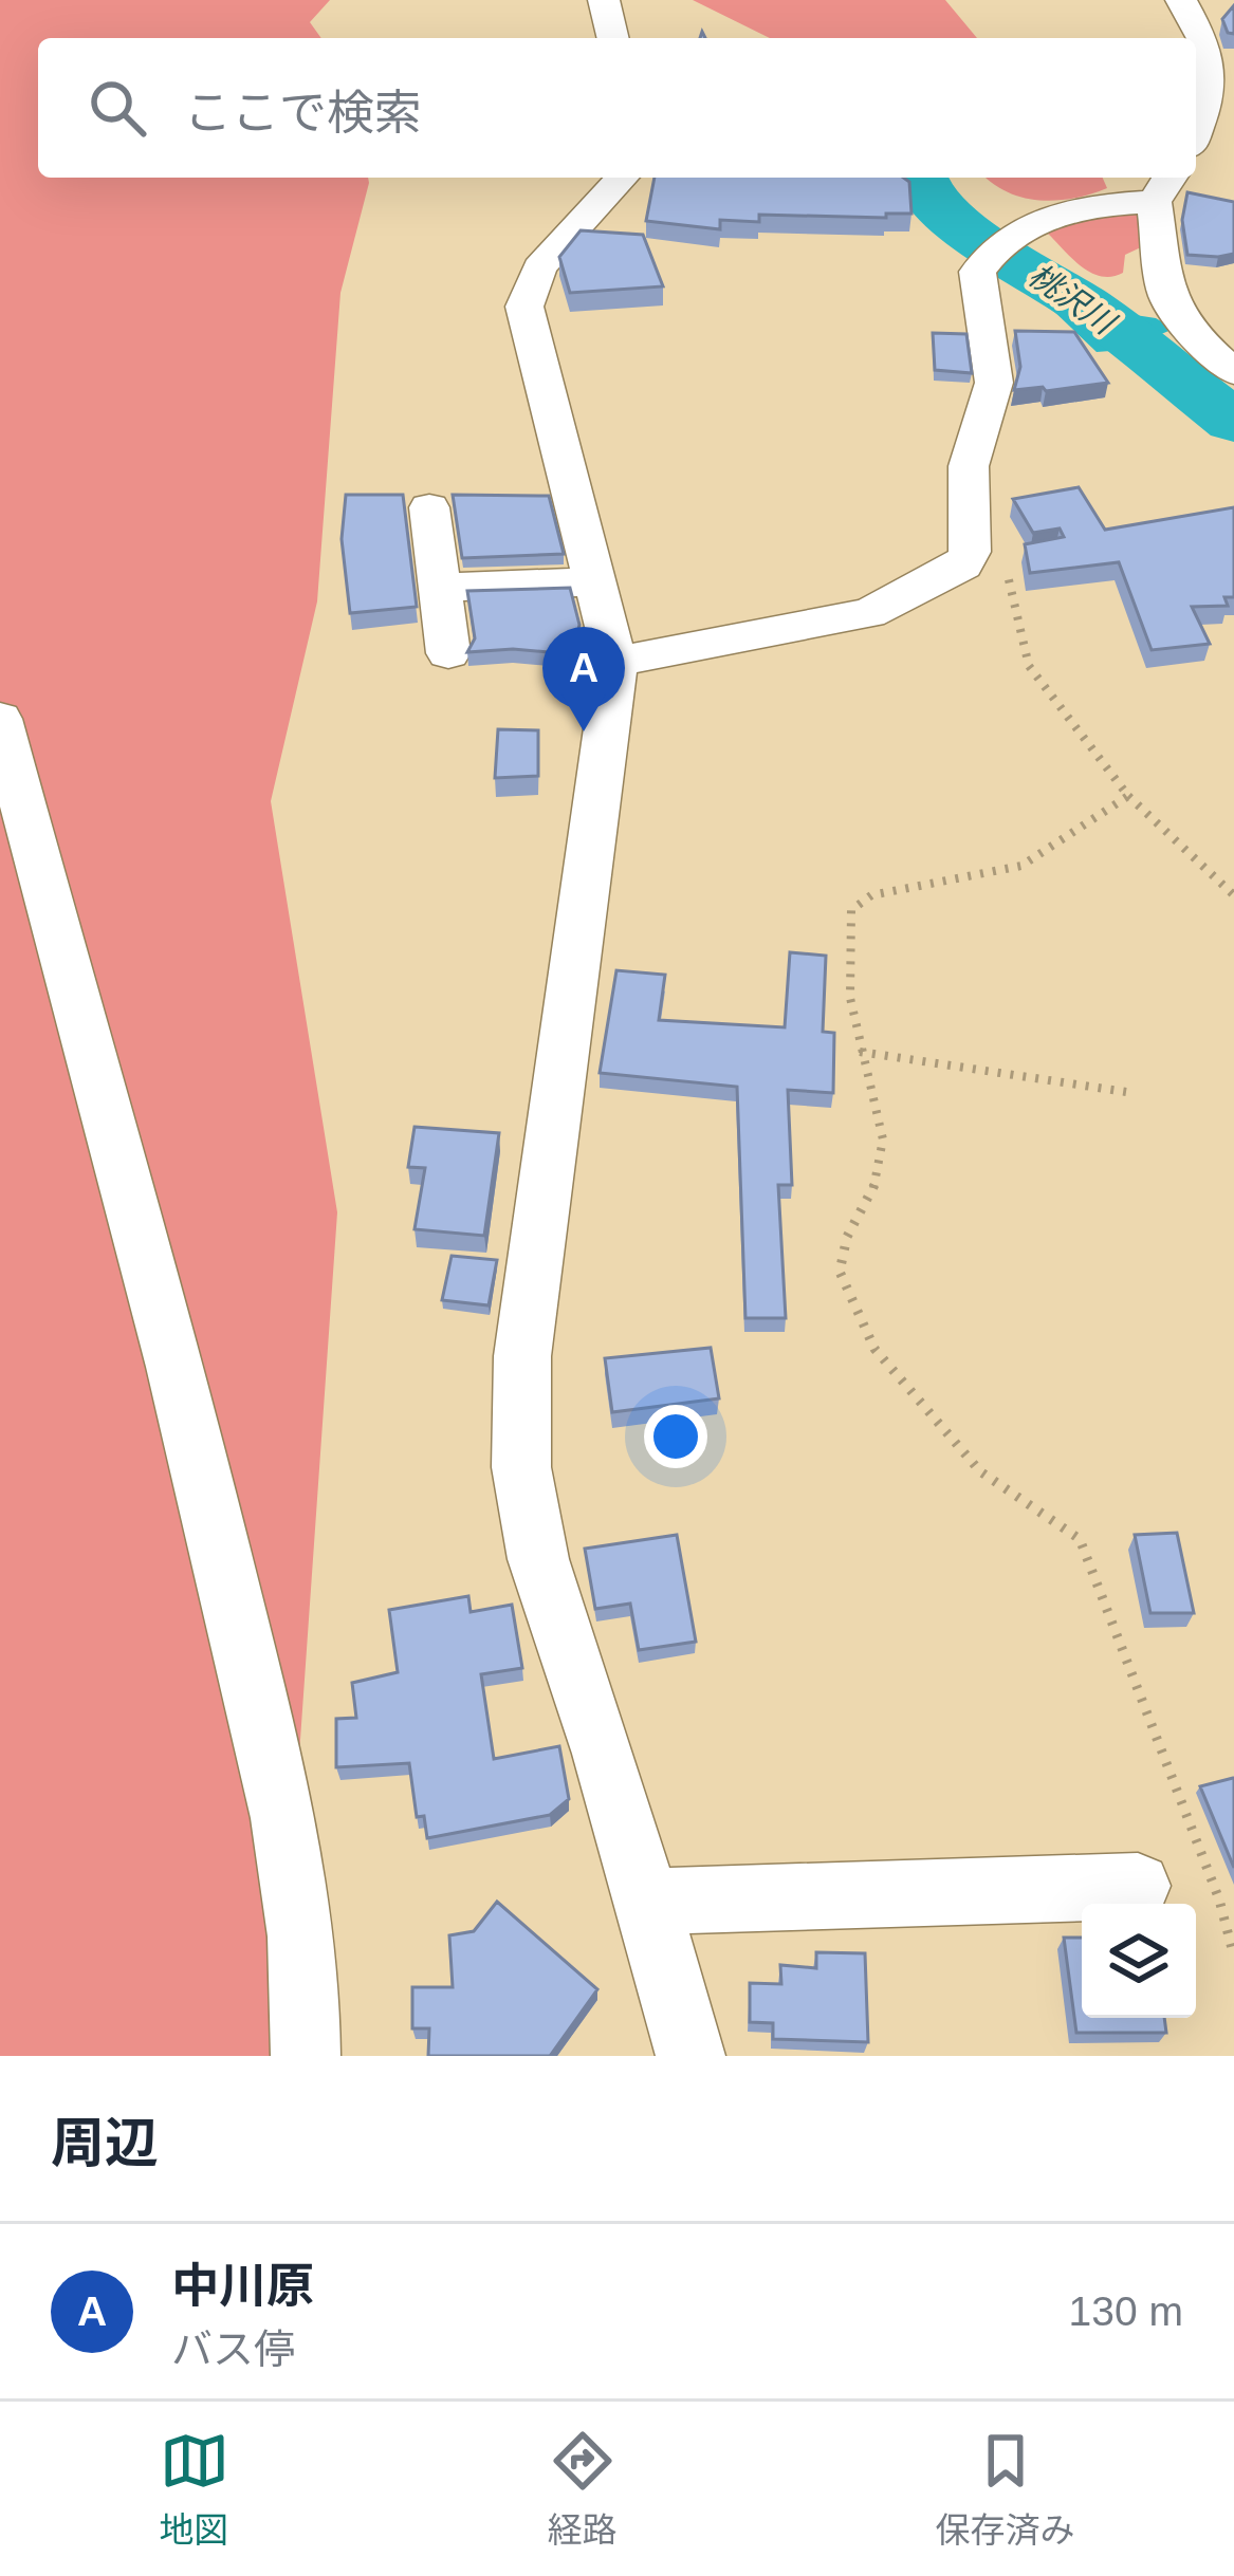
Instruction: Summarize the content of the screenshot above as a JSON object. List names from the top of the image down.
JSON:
{
  "water": ["桃沢川"],
  "page": {
    "search": "ここで検索",
    "pins": "A",
    "heading": "周辺",
    "list": [
      {
        "mark": "A",
        "name": "中川原",
        "note": "バス停",
        "value": "130 m"
      }
    ],
    "nav": ["地図", "経路", "保存済み"]
  }
}
